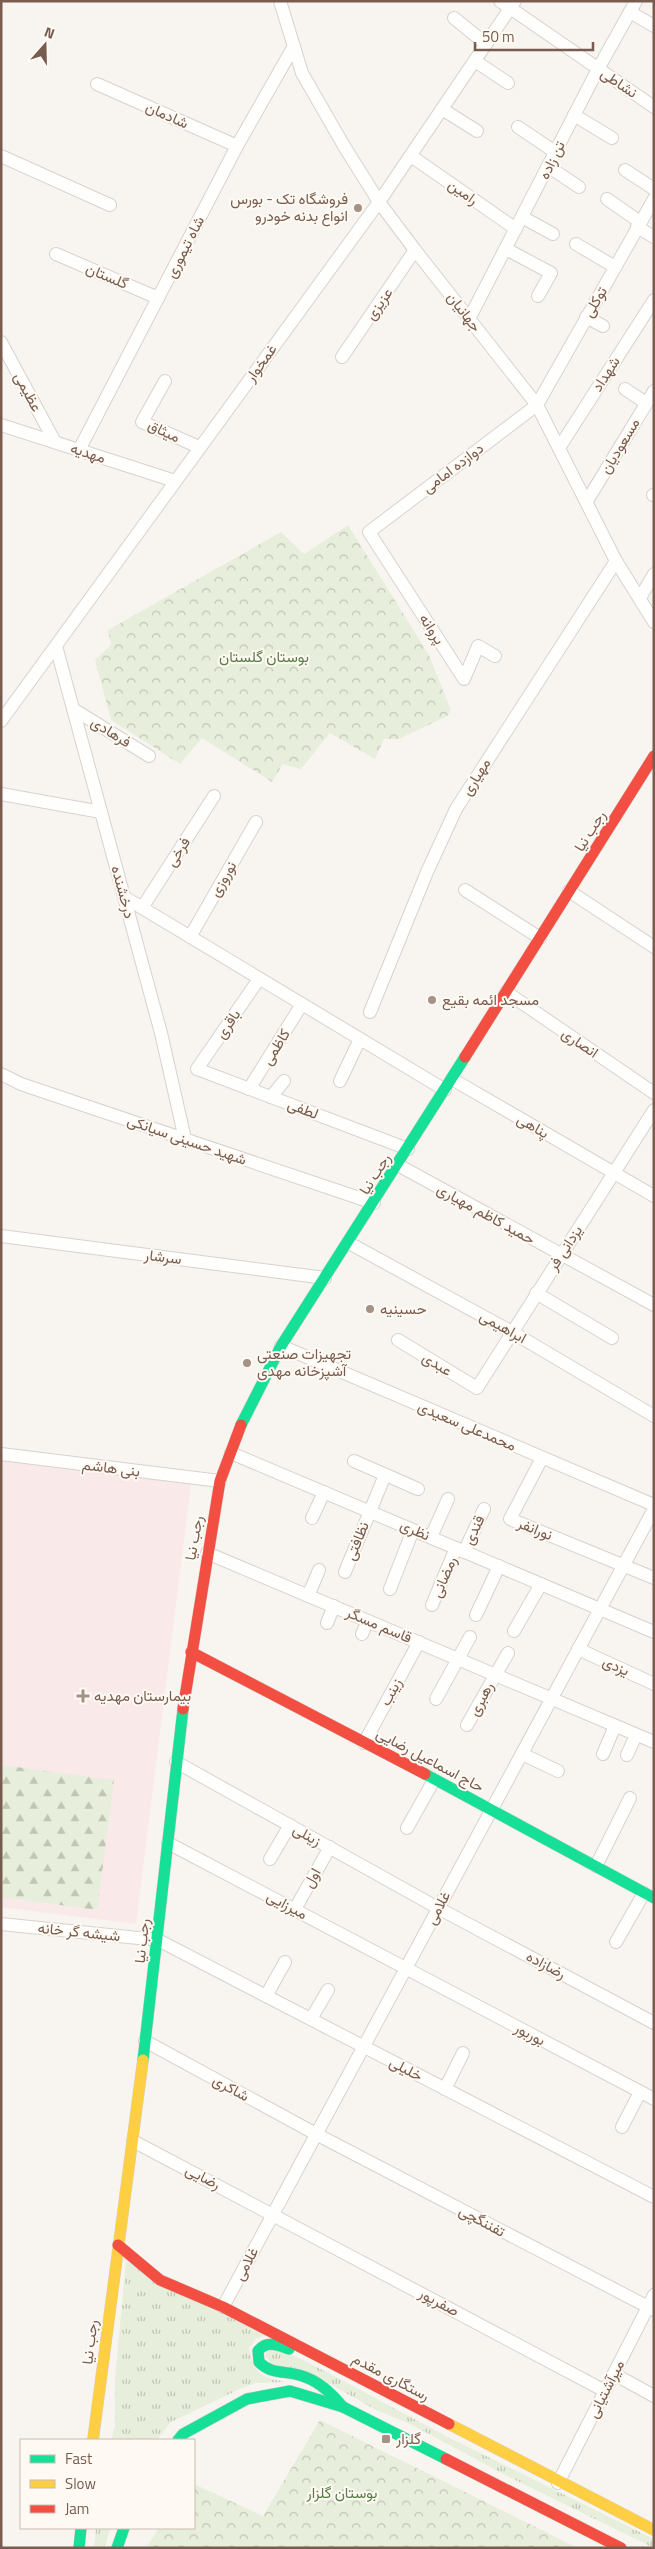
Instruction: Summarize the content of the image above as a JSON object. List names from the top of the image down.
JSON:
{
  "streets": {
    "main road": ["رجب نیا", "حاج اسماعیل رضایی", "رستگاری مقدم"],
    "street": [
      "نشاطی",
      "شادمان",
      "تن زاده",
      "رامین",
      "شاه تیموری",
      "گلستان",
      "توکلی",
      "عزیزی",
      "جهانیان",
      "غمخوار",
      "شهداد",
      "عظیمی",
      "میثاق",
      "مسعودیان",
      "مهدیه",
      "دوازده امامی",
      "پروانه",
      "فرهادی",
      "مهیاری",
      "فرخی",
      "نوروزی",
      "درخشنده",
      "باقری",
      "انصاری",
      "کاظمی",
      "لطفی",
      "پناهی",
      "شهید حسینی سیانکی",
      "حمید کاظم مهیاری",
      "یزدانی فر",
      "سرشار",
      "ابراهیمی",
      "عبدی",
      "محمدعلی سعیدی",
      "بنی هاشم",
      "نورانفر",
      "نظری",
      "قندی",
      "نظافتی",
      "رمضانی",
      "قاسم مسگر",
      "یزدی",
      "زینب",
      "رهبری",
      "زینلی",
      "اول",
      "میرزایی",
      "غلامی",
      "شیشه گر خانه",
      "رضازاده",
      "بوربور",
      "خلیلی",
      "شاکری",
      "رضایی",
      "تفننگچی",
      "صفرپور",
      "میرآشتیانی"
    ]
  },
  "crossings": [
    ["نشاطی", "تن زاده"],
    ["نشاطی", "غمخوار"],
    ["شادمان", "شاه تیموری"],
    ["تن زاده", "رامین"],
    ["تن زاده", "جهانیان"],
    ["رامین", "غمخوار"],
    ["شاه تیموری", "گلستان"],
    ["شاه تیموری", "جهانیان"],
    ["شاه تیموری", "مهدیه"],
    ["توکلی", "جهانیان"],
    ["توکلی", "دوازده امامی"],
    ["عزیزی", "جهانیان"],
    ["جهانیان", "غمخوار"],
    ["جهانیان", "شهداد"],
    ["جهانیان", "مسعودیان"],
    ["جهانیان", "دوازده امامی"],
    ["جهانیان", "مهیاری"],
    ["غمخوار", "میثاق"],
    ["غمخوار", "مهدیه"],
    ["غمخوار", "درخشنده"],
    ["عظیمی", "مهدیه"],
    ["دوازده امامی", "پروانه"],
    ["فرهادی", "درخشنده"],
    ["رجب نیا", "انصاری"],
    ["رجب نیا", "لطفی"],
    ["رجب نیا", "پناهی"],
    ["رجب نیا", "شهید حسینی سیانکی"],
    ["رجب نیا", "حمید کاظم مهیاری"],
    ["رجب نیا", "سرشار"],
    ["رجب نیا", "ابراهیمی"],
    ["رجب نیا", "محمدعلی سعیدی"],
    ["رجب نیا", "بنی هاشم"],
    ["رجب نیا", "نظری"],
    ["رجب نیا", "قاسم مسگر"],
    ["رجب نیا", "حاج اسماعیل رضایی"],
    ["رجب نیا", "زینلی"],
    ["رجب نیا", "میرزایی"],
    ["رجب نیا", "شیشه گر خانه"],
    ["رجب نیا", "خلیلی"],
    ["رجب نیا", "شاکری"],
    ["رجب نیا", "رضایی"],
    ["رجب نیا", "رستگاری مقدم"],
    ["درخشنده", "شهید حسینی سیانکی"],
    ["باقری", "لطفی"],
    ["کاظمی", "لطفی"],
    ["پناهی", "یزدانی فر"],
    ["حمید کاظم مهیاری", "یزدانی فر"],
    ["یزدانی فر", "ابراهیمی"],
    ["یزدانی فر", "عبدی"],
    ["محمدعلی سعیدی", "نورانفر"],
    ["محمدعلی سعیدی", "غلامی"],
    ["نورانفر", "غلامی"],
    ["نظری", "قندی"],
    ["نظری", "نظافتی"],
    ["نظری", "رمضانی"],
    ["نظری", "غلامی"],
    ["قندی", "رمضانی"],
    ["قاسم مسگر", "زینب"],
    ["قاسم مسگر", "رهبری"],
    ["قاسم مسگر", "غلامی"],
    ["یزدی", "غلامی"],
    ["زینب", "حاج اسماعیل رضایی"],
    ["حاج اسماعیل رضایی", "غلامی"],
    ["زینلی", "اول"],
    ["زینلی", "غلامی"],
    ["زینلی", "رضازاده"],
    ["اول", "میرزایی"],
    ["میرزایی", "غلامی"],
    ["میرزایی", "بوربور"],
    ["غلامی", "رضازاده"],
    ["غلامی", "بوربور"],
    ["غلامی", "خلیلی"],
    ["غلامی", "شاکری"],
    ["غلامی", "رضایی"],
    ["غلامی", "تفننگچی"],
    ["غلامی", "صفرپور"],
    ["غلامی", "رستگاری مقدم"],
    ["شیشه گر خانه", "خلیلی"],
    ["شاکری", "تفننگچی"],
    ["رضایی", "صفرپور"],
    ["تفننگچی", "میرآشتیانی"],
    ["صفرپور", "میرآشتیانی"],
    ["رستگاری مقدم", "میرآشتیانی"]
  ],
  "parks": ["بوستان گلستان", "بوستان گلزار"],
  "places": {
    "other": [
      "فروشگاه تک - بورس انواع بدنه خودرو",
      "مسجد ائمه بقیع",
      "حسینیه",
      "تجهیزات صنعتی آشپزخانه مهدی"
    ],
    "health": ["بیمارستان مهدیه"],
    "transit": ["گلزار"]
  },
  "legend": ["Fast", "Slow", "Jam"],
  "scale_bar": "50 m",
  "north": "top"
}
